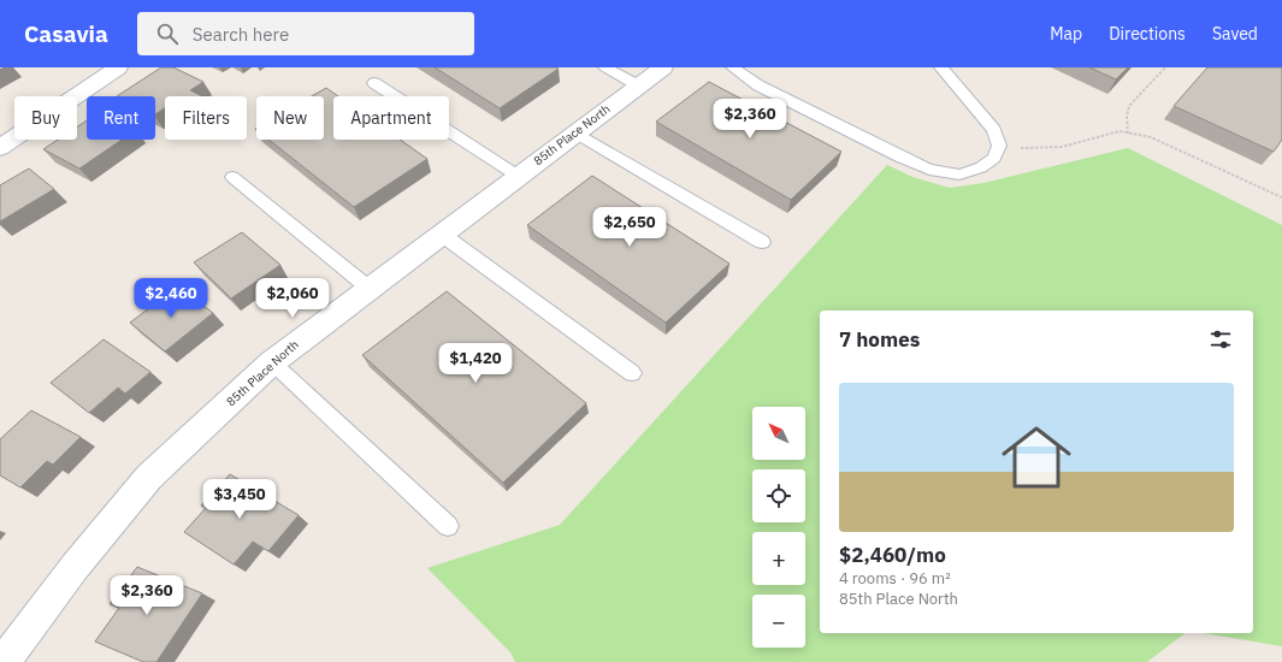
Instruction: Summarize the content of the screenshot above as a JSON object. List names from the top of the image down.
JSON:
{
  "streets": {
    "street": ["85th Place North"]
  },
  "north": "top left",
  "page": {
    "header": "Casavia",
    "search": "Search here",
    "nav": ["Map", "Directions", "Saved"],
    "chip": [
      "Buy",
      "Rent",
      "Filters",
      "New",
      "Apartment"
    ],
    "price": [
      "$2,360",
      "$2,650",
      "$2,460",
      "$2,060",
      "$1,420",
      "$3,450",
      "$2,360"
    ],
    "heading": "7 homes",
    "list": [
      {
        "name": "$2,460/mo",
        "note": "4 rooms · 96 m² · 85th Place North"
      }
    ],
    "map_buttons": ["+", "−"]
  }
}
